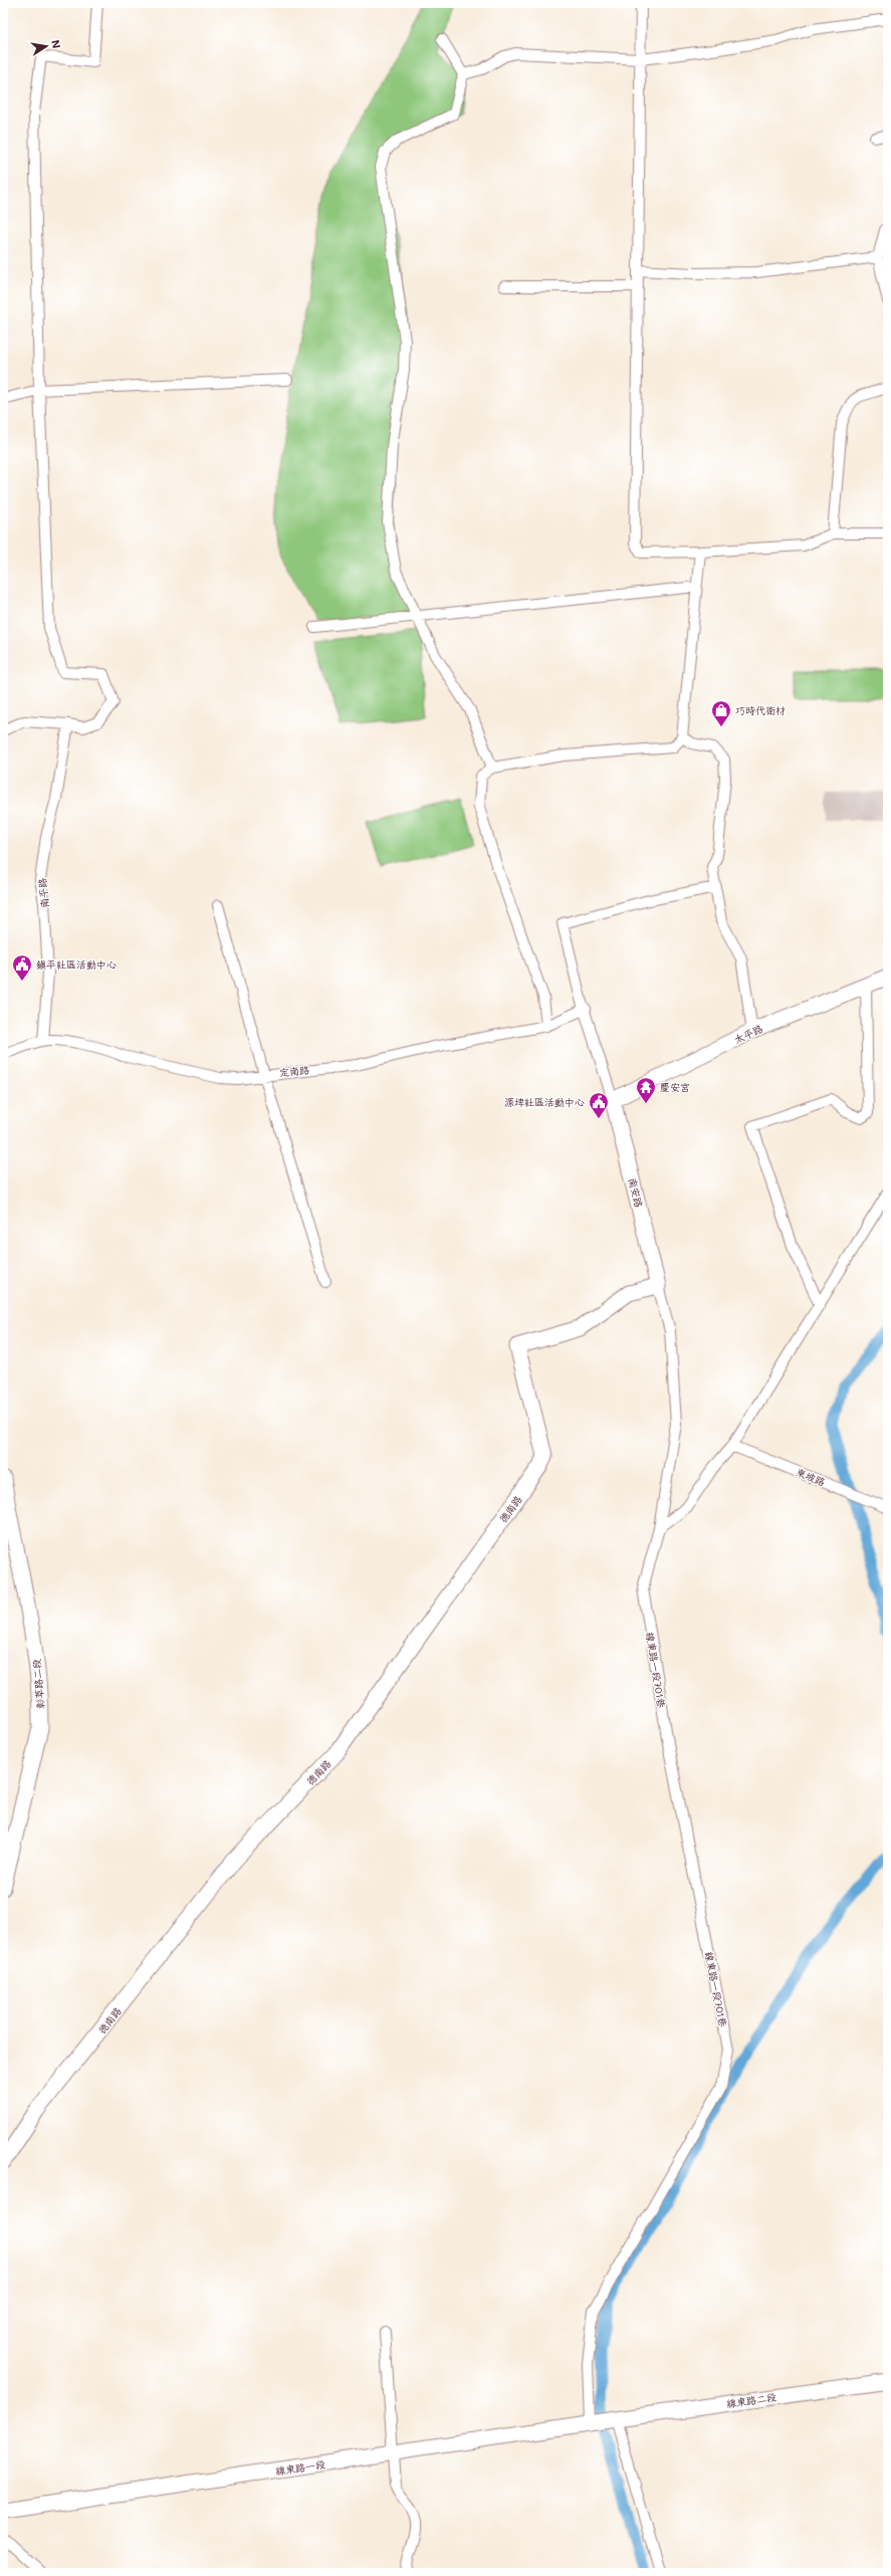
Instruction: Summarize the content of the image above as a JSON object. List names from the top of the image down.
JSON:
{
  "streets": {
    "street": [
      "南平路",
      "太平路",
      "定南路",
      "南安路",
      "東坡路",
      "德南路",
      "線東路一段701巷",
      "彰草路二段",
      "線東路二段",
      "線東路一段"
    ]
  },
  "crossings": [
    ["南平路", "定南路"],
    ["太平路", "南安路"],
    ["南安路", "德南路"],
    ["南安路", "線東路一段701巷"],
    ["德南路", "線東路一段701巷"],
    ["線東路一段701巷", "線東路二段"],
    ["線東路一段701巷", "線東路一段"],
    ["線東路二段", "線東路一段"]
  ],
  "places": {
    "shop": ["巧時代衛材"],
    "public building": ["鎮平社區活動中心", "源埤社區活動中心"],
    "temple": ["慶安宮"]
  },
  "north": "right"
}
